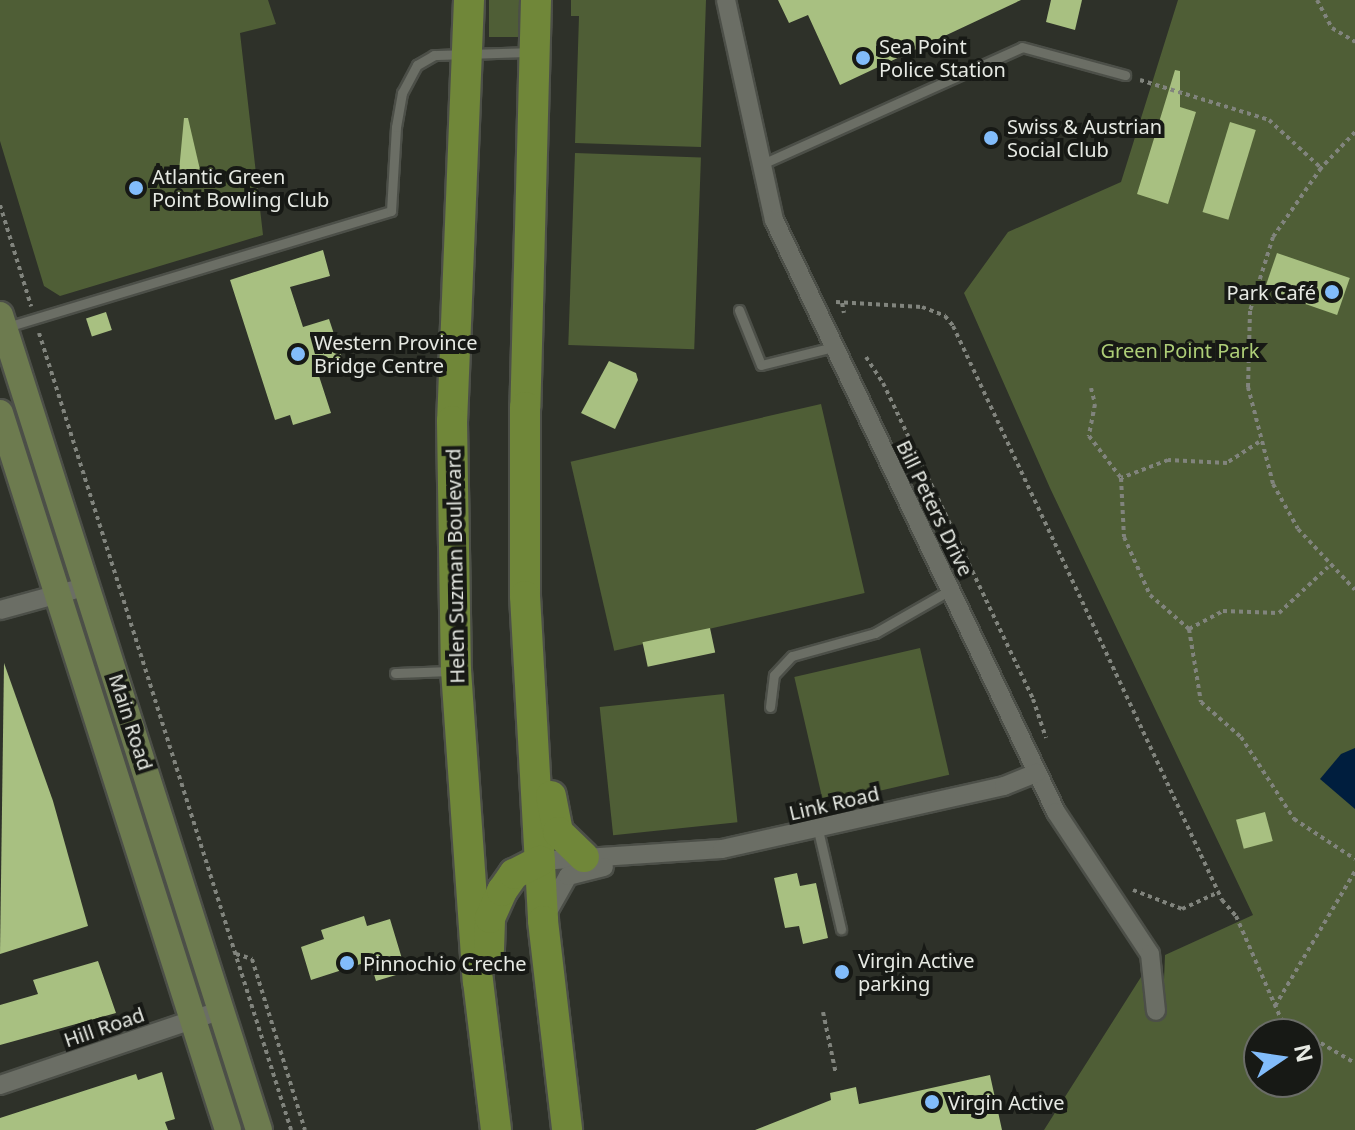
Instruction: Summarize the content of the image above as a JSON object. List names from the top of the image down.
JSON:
{
  "streets": {
    "main road": ["Helen Suzman Boulevard", "Main Road"],
    "street": ["Bill Peters Drive", "Link Road", "Hill Road"]
  },
  "crossings": [
    ["Bill Peters Drive", "Link Road"],
    ["Main Road", "Hill Road"]
  ],
  "parks": ["Green Point Park"],
  "places": [
    "Sea Point Police Station",
    "Swiss & Austrian Social Club",
    "Atlantic Green Point Bowling Club",
    "Park Café",
    "Western Province Bridge Centre",
    "Pinnochio Creche",
    "Virgin Active parking",
    "Virgin Active"
  ],
  "north": "right"
}
